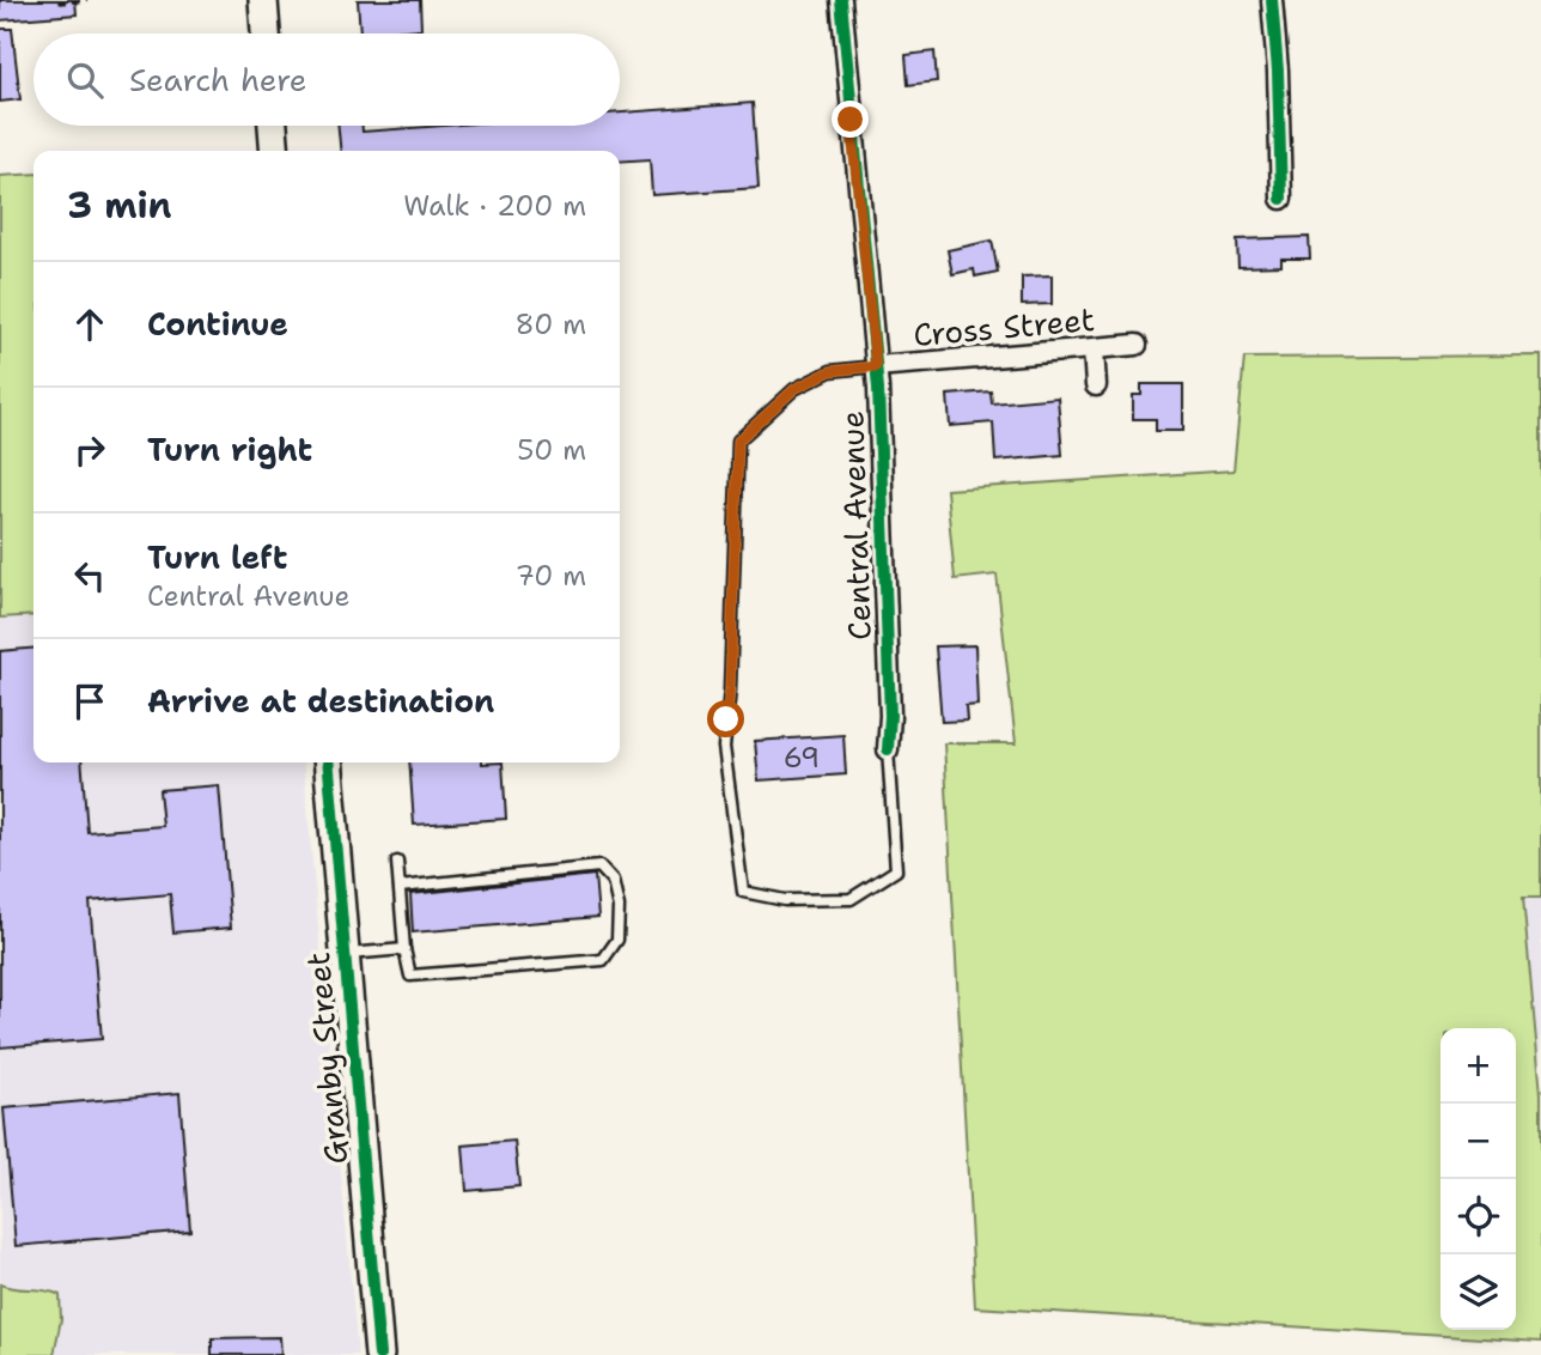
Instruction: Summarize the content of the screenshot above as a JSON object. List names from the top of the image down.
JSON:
{
  "streets": {
    "main road": ["Granby Street"],
    "street": ["Cross Street", "Central Avenue"]
  },
  "crossings": [
    ["Cross Street", "Central Avenue"]
  ],
  "house_numbers": ["69"],
  "page": {
    "search": "Search here",
    "heading": ["3 min", "Walk · 200 m"],
    "list": [
      ["Continue", "80 m"],
      ["Turn right", "50 m"],
      ["Turn left", "Central Avenue", "70 m"],
      "Arrive at destination"
    ],
    "map_buttons": ["+", "−"]
  }
}
